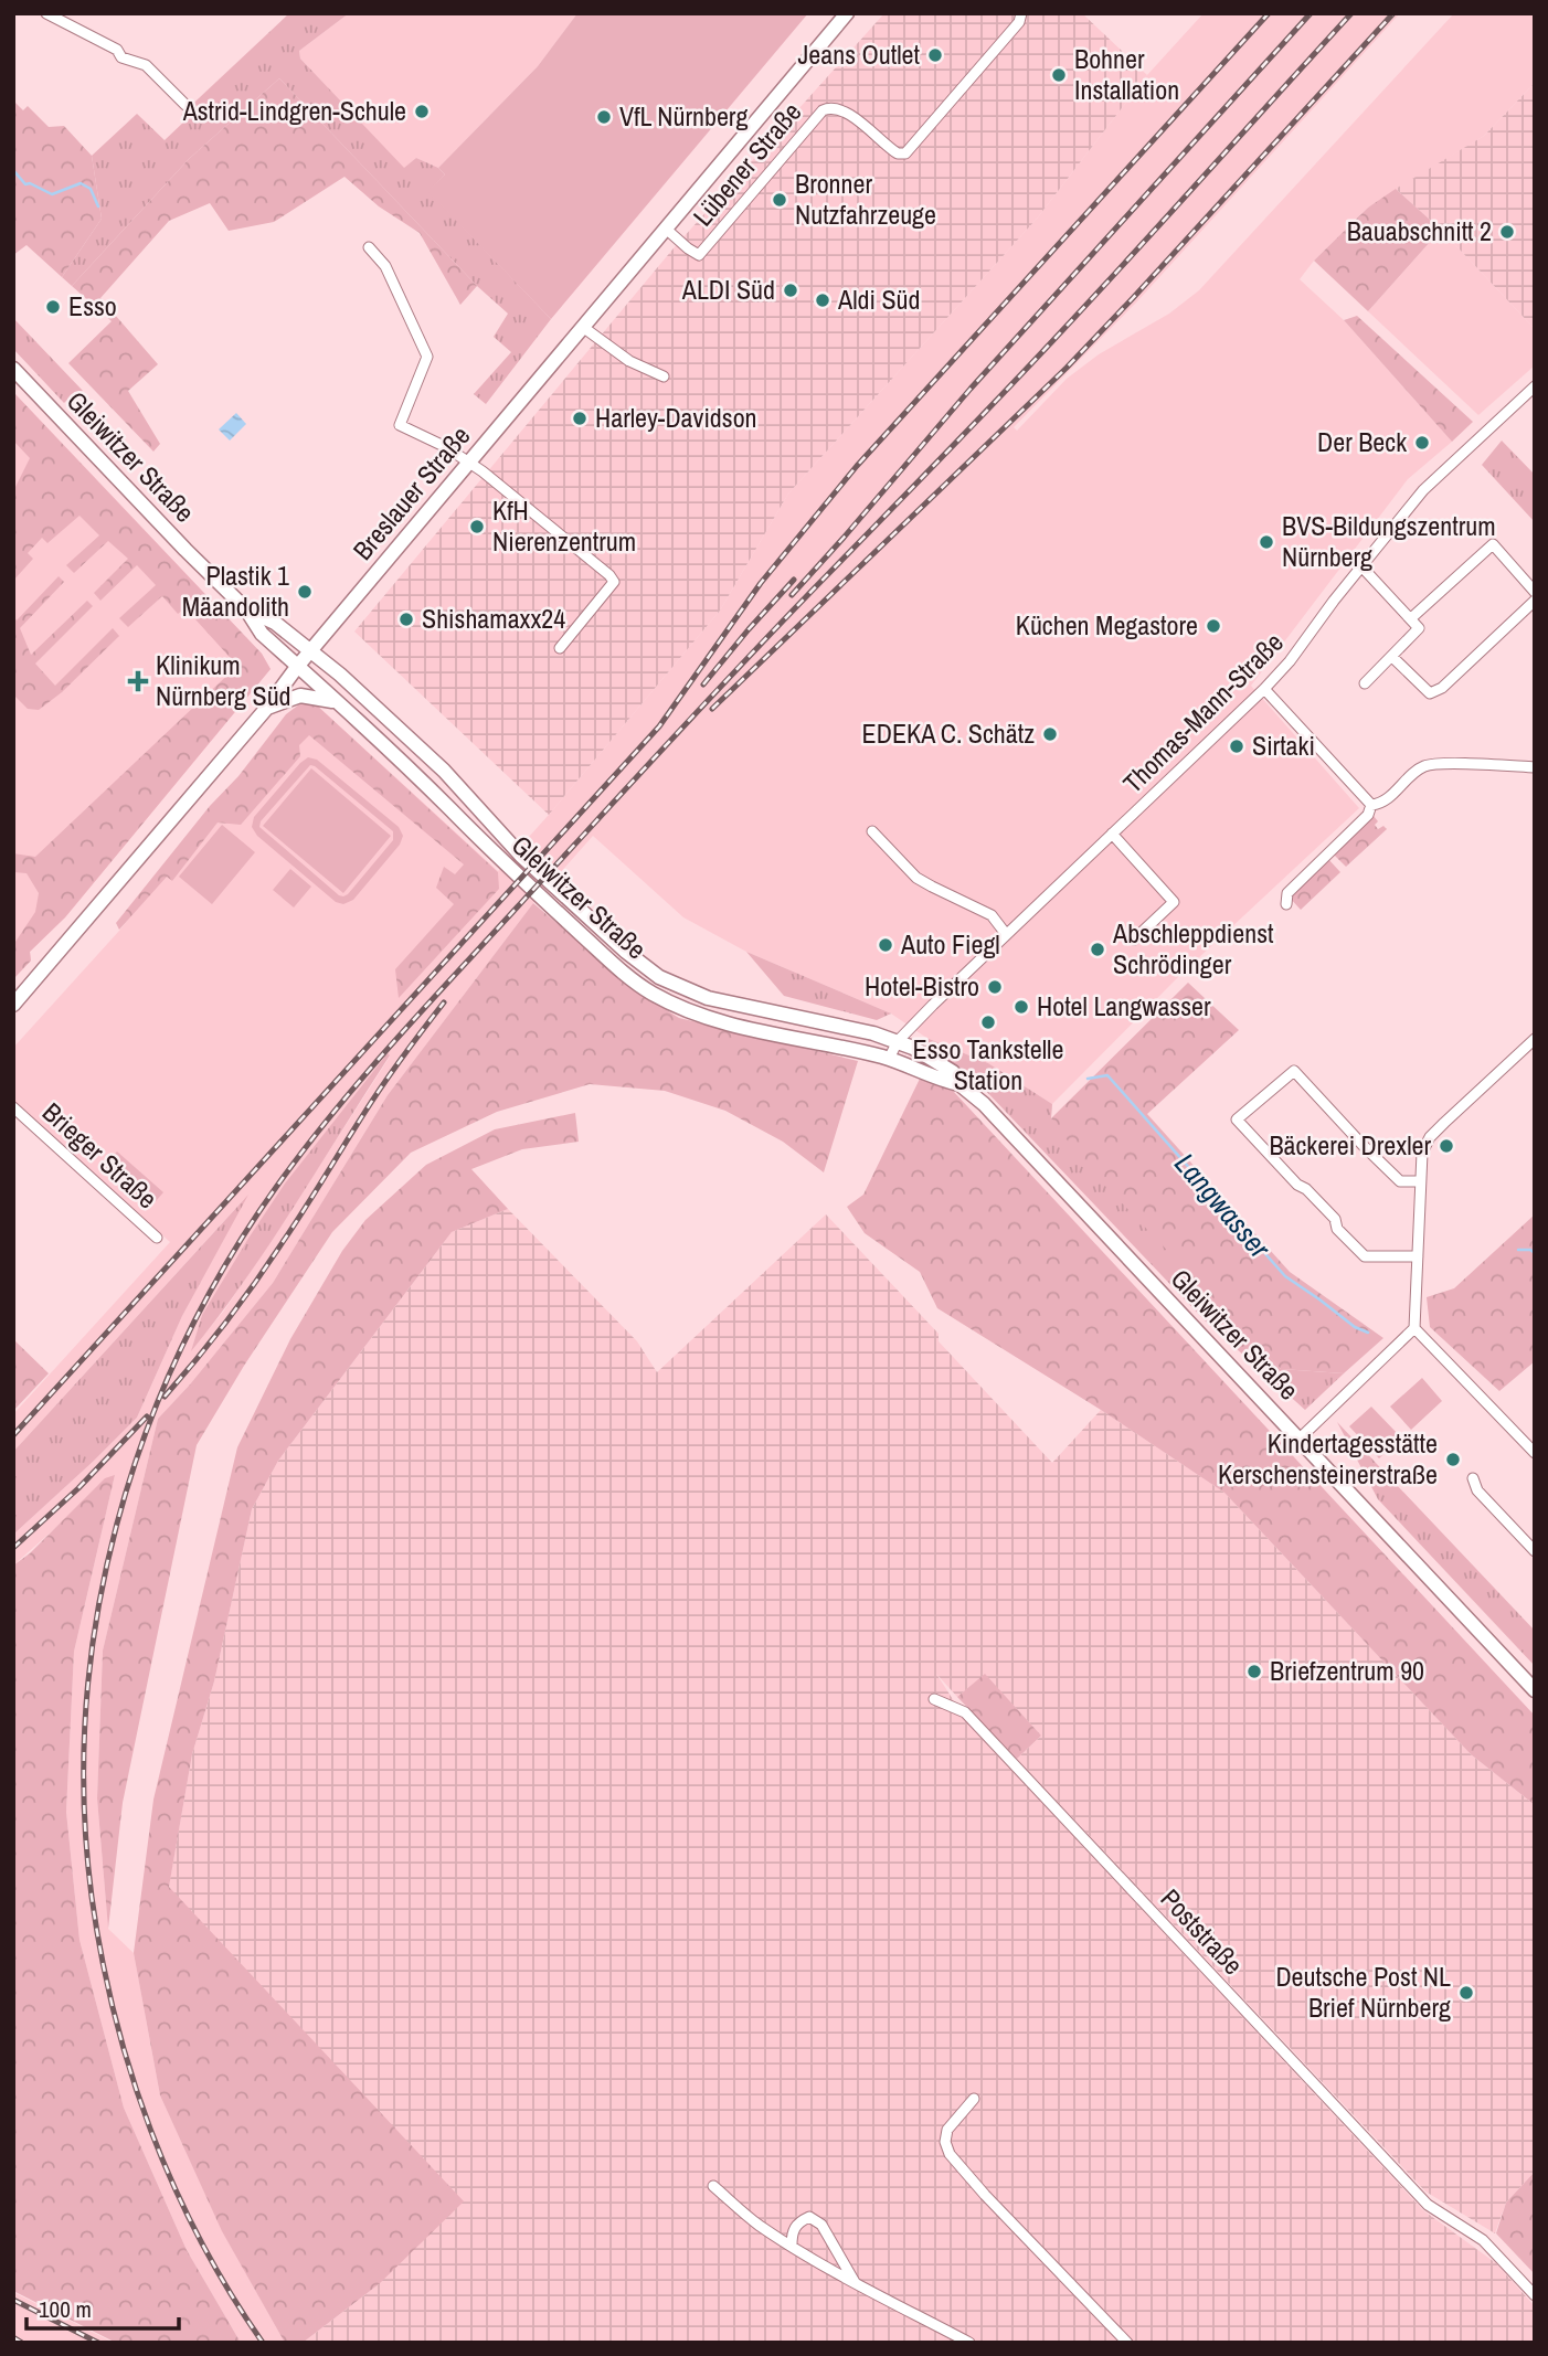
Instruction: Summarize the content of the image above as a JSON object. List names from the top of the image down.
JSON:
{
  "streets": {
    "main road": ["Gleiwitzer Straße", "Breslauer Straße"],
    "street": [
      "Lübener Straße",
      "Thomas-Mann-Straße",
      "Brieger Straße",
      "Poststraße"
    ]
  },
  "crossings": [
    ["Lübener Straße", "Breslauer Straße"],
    ["Gleiwitzer Straße", "Breslauer Straße"],
    ["Gleiwitzer Straße", "Thomas-Mann-Straße"]
  ],
  "water": ["Langwasser"],
  "places": {
    "other": [
      "Jeans Outlet",
      "Bohner Installation",
      "Astrid-Lindgren-Schule",
      "VfL Nürnberg",
      "Bronner Nutzfahrzeuge",
      "Bauabschnitt 2",
      "ALDI Süd",
      "Aldi Süd",
      "Esso",
      "Harley-Davidson",
      "Der Beck",
      "KfH Nierenzentrum",
      "BVS-Bildungszentrum Nürnberg",
      "Plastik 1 Mäandolith",
      "Shishamaxx24",
      "Küchen Megastore",
      "EDEKA C. Schätz",
      "Sirtaki",
      "Auto Fiegl",
      "Abschleppdienst Schrödinger",
      "Hotel-Bistro",
      "Hotel Langwasser",
      "Esso Tankstelle Station",
      "Bäckerei Drexler",
      "Kindertagesstätte Kerschensteinerstraße",
      "Briefzentrum 90",
      "Deutsche Post NL Brief Nürnberg"
    ],
    "health": ["Klinikum Nürnberg Süd"]
  },
  "scale_bar": "100 m"
}
